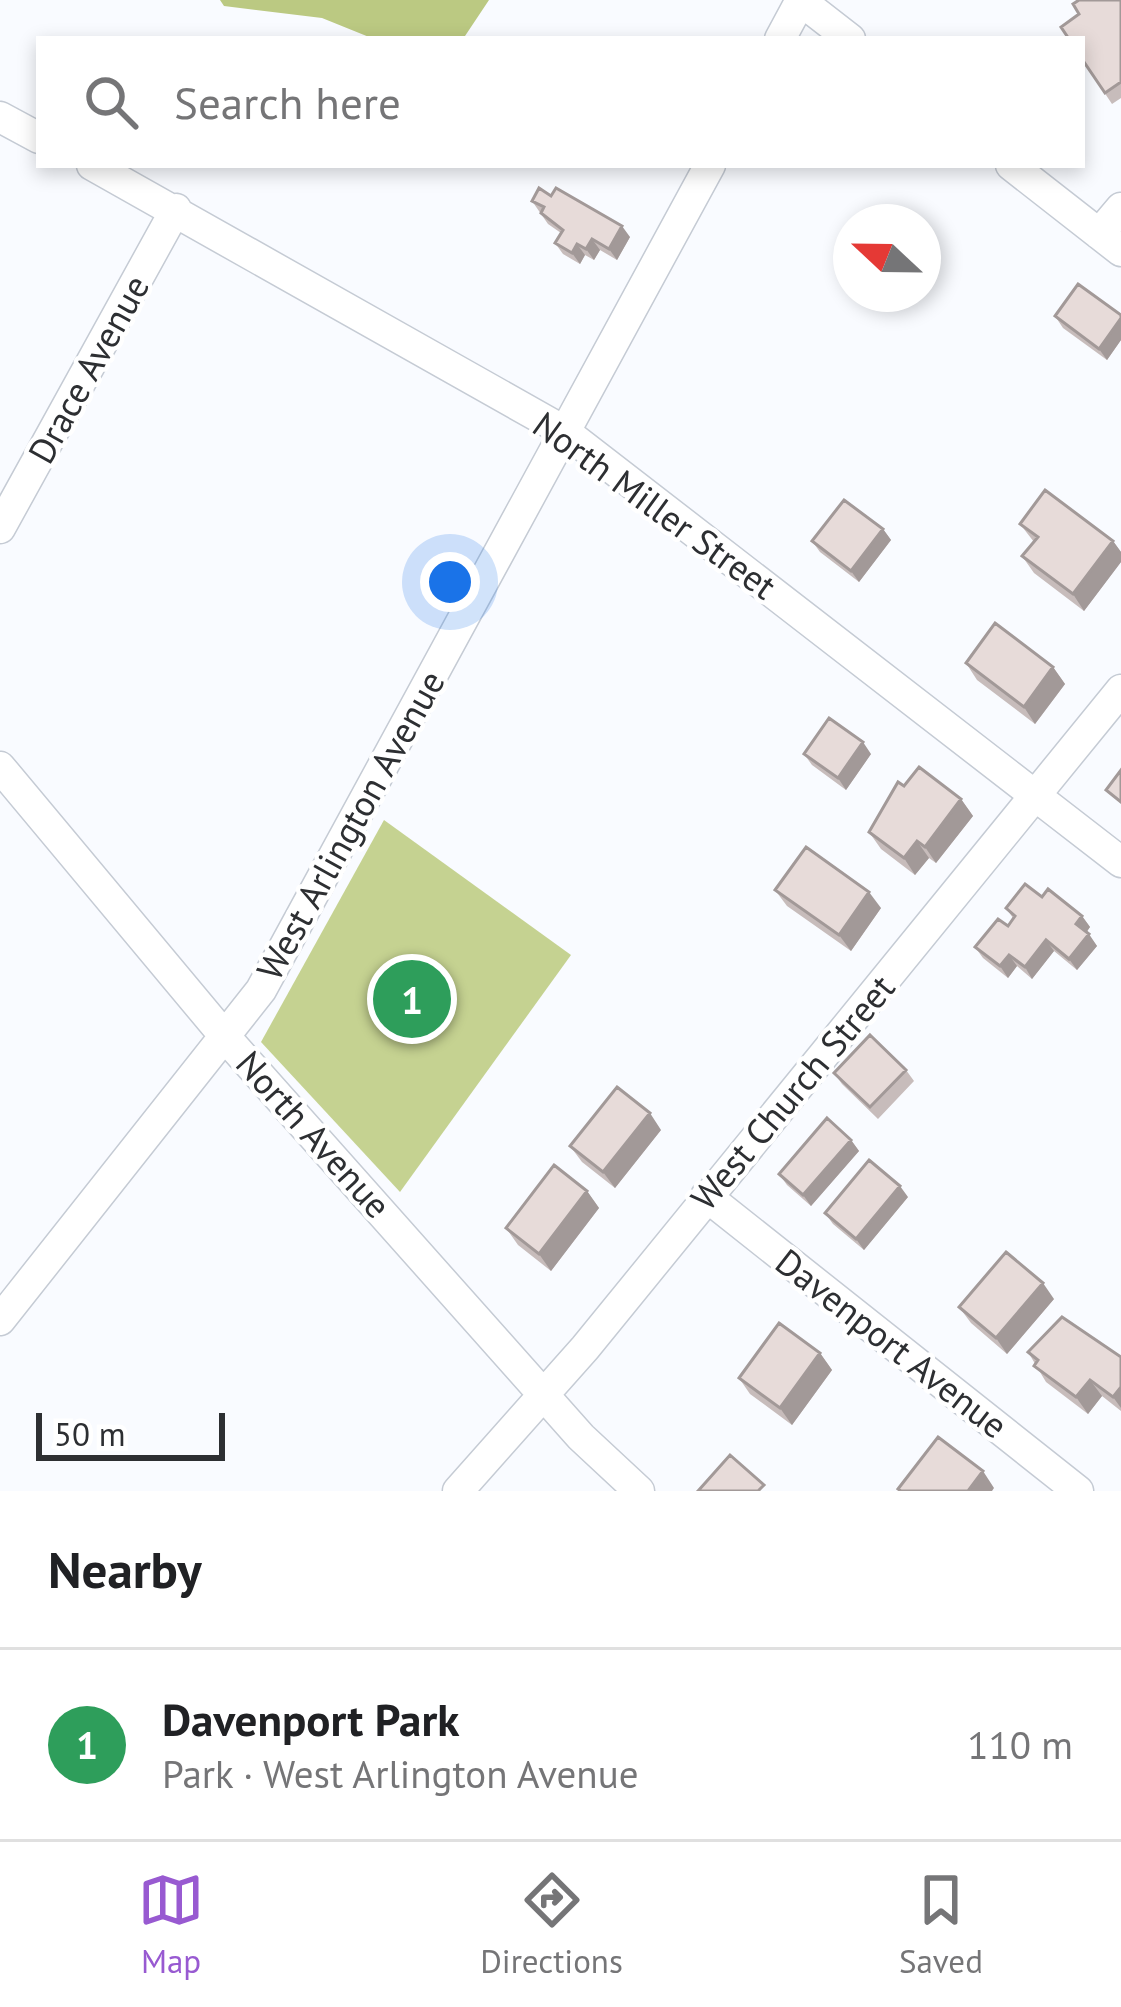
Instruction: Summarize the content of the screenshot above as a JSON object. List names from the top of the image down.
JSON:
{
  "streets": {
    "street": [
      "Drace Avenue",
      "North Miller Street",
      "West Arlington Avenue",
      "West Church Street",
      "North Avenue",
      "Davenport Avenue"
    ]
  },
  "crossings": [
    ["Drace Avenue", "North Miller Street"],
    ["North Miller Street", "West Arlington Avenue"],
    ["North Miller Street", "West Church Street"],
    ["West Arlington Avenue", "North Avenue"],
    ["West Church Street", "North Avenue"],
    ["West Church Street", "Davenport Avenue"]
  ],
  "scale_bar": "50 m",
  "north": "left",
  "page": {
    "search": "Search here",
    "pins": "1",
    "scale": "50 m",
    "heading": "Nearby",
    "list": [
      {
        "mark": "1",
        "name": "Davenport Park",
        "note": "Park · West Arlington Avenue",
        "value": "110 m"
      }
    ],
    "nav": ["Map", "Directions", "Saved"]
  }
}
